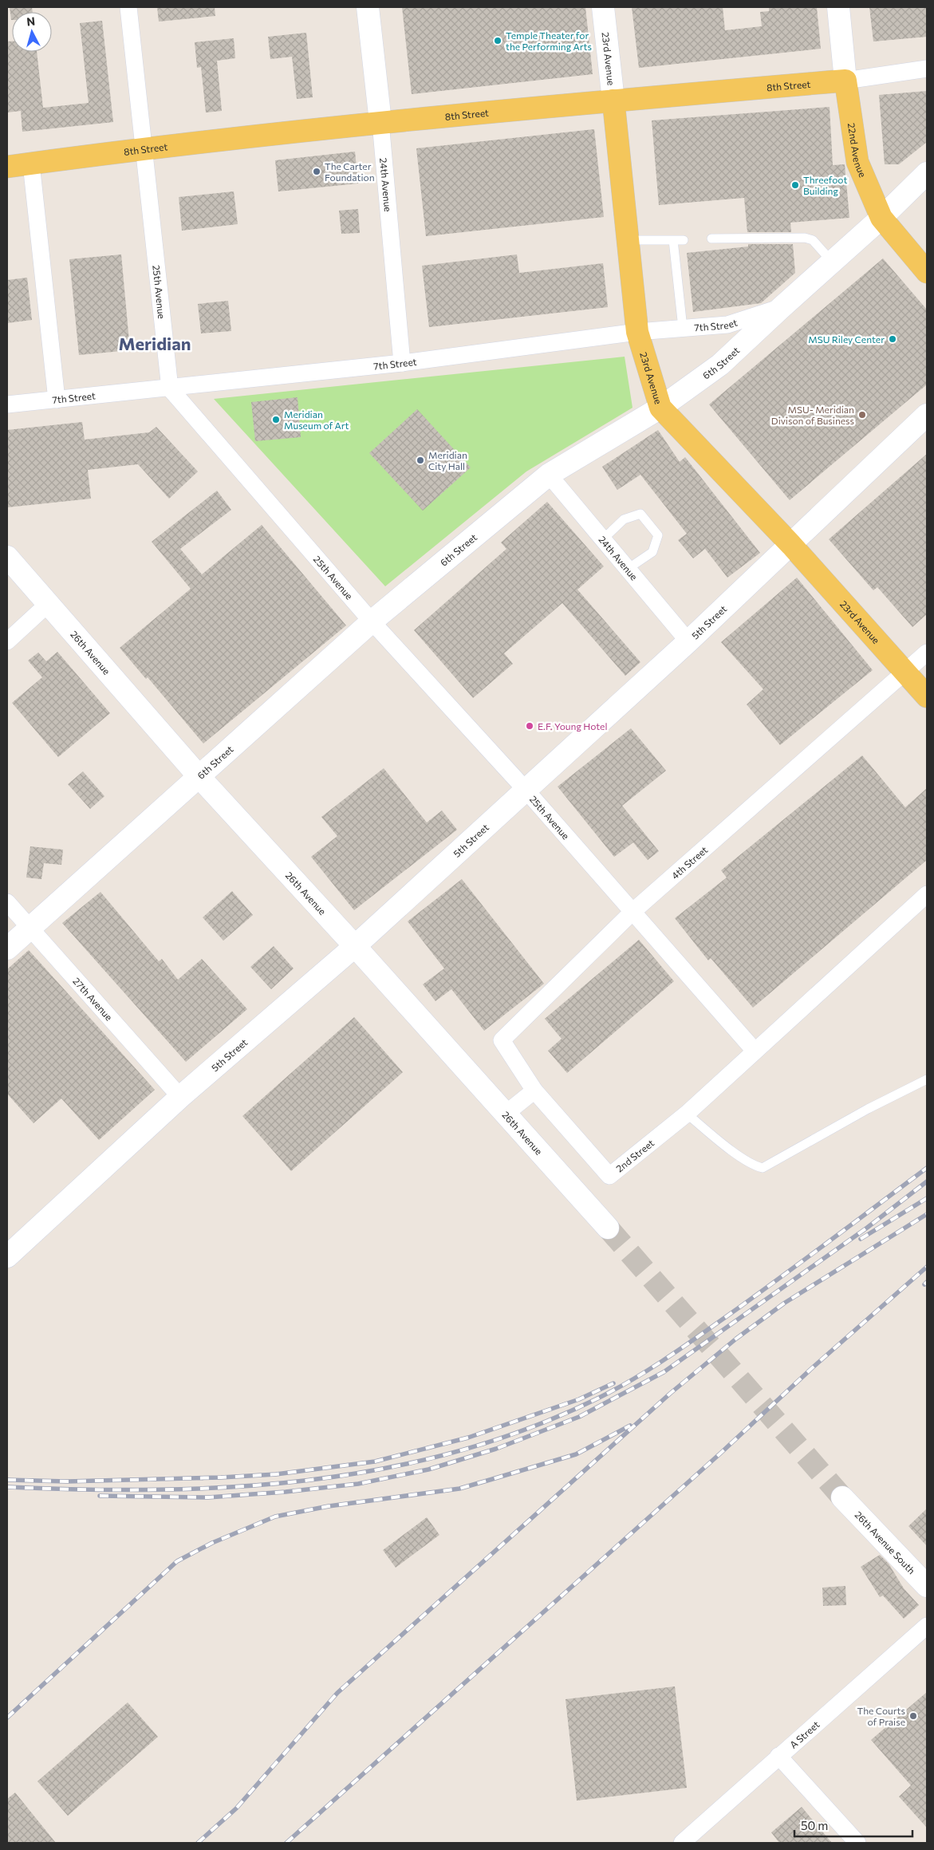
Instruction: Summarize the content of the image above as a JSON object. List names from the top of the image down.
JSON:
{
  "streets": {
    "main road": ["23rd Avenue", "8th Street", "22nd Avenue"],
    "street": [
      "24th Avenue",
      "25th Avenue",
      "7th Street",
      "6th Street",
      "5th Street",
      "26th Avenue",
      "4th Street",
      "27th Avenue",
      "2nd Street",
      "26th Avenue South",
      "A Street"
    ]
  },
  "crossings": [
    ["23rd Avenue", "8th Street"],
    ["23rd Avenue", "7th Street"],
    ["23rd Avenue", "6th Street"],
    ["23rd Avenue", "5th Street"],
    ["23rd Avenue", "4th Street"],
    ["8th Street", "22nd Avenue"],
    ["8th Street", "24th Avenue"],
    ["8th Street", "25th Avenue"],
    ["22nd Avenue", "6th Street"],
    ["24th Avenue", "7th Street"],
    ["24th Avenue", "6th Street"],
    ["24th Avenue", "5th Street"],
    ["25th Avenue", "7th Street"],
    ["25th Avenue", "6th Street"],
    ["25th Avenue", "5th Street"],
    ["25th Avenue", "4th Street"],
    ["25th Avenue", "2nd Street"],
    ["7th Street", "6th Street"],
    ["6th Street", "26th Avenue"],
    ["6th Street", "27th Avenue"],
    ["5th Street", "26th Avenue"],
    ["5th Street", "27th Avenue"],
    ["4th Street", "2nd Street"]
  ],
  "districts": ["Meridian"],
  "places": [
    "Temple Theater for the Performing Arts",
    "The Carter Foundation",
    "Threefoot Building",
    "MSU Riley Center",
    "MSU- Meridian Divison of Business",
    "Meridian Museum of Art",
    "Meridian City Hall",
    "E.F. Young Hotel",
    "The Courts of Praise"
  ],
  "scale_bar": "50 m",
  "north": "top"
}
